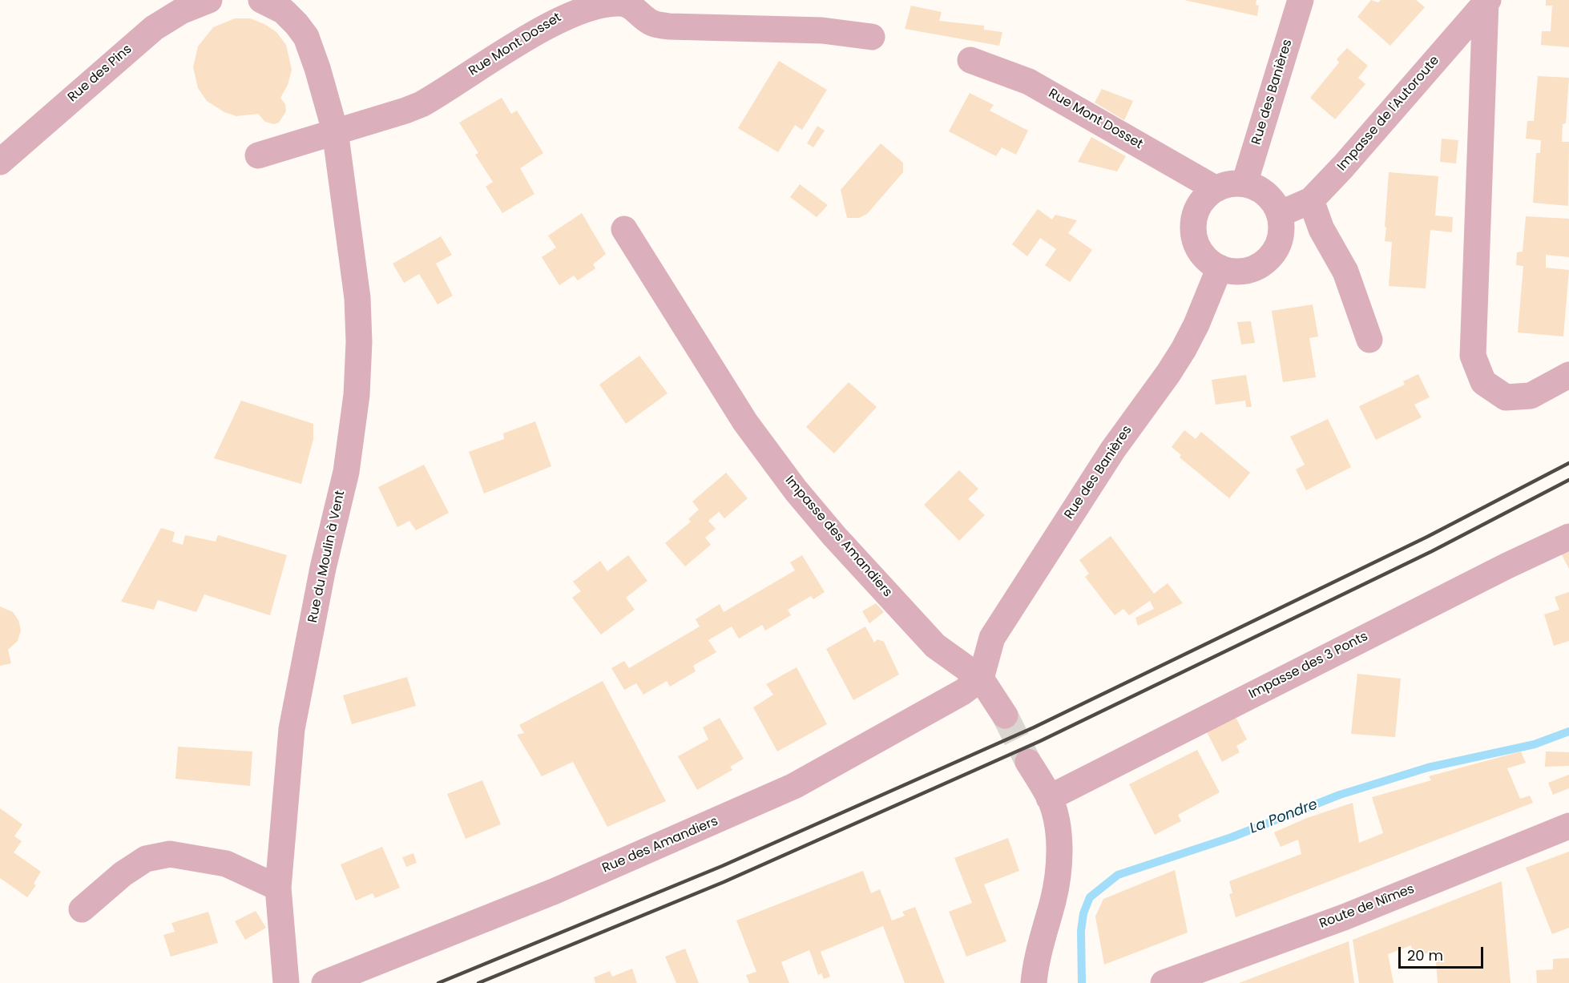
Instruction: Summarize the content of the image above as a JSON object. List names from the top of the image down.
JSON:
{
  "streets": {
    "street": [
      "Rue Mont Dosset",
      "Rue des Pins",
      "Rue des Banières",
      "Impasse de l'Autoroute",
      "Impasse des Amandiers",
      "Rue du Moulin à Vent",
      "Impasse des 3 Ponts",
      "Rue des Amandiers",
      "Route de Nîmes"
    ]
  },
  "crossings": [
    ["Rue Mont Dosset", "Rue des Banières"],
    ["Rue Mont Dosset", "Impasse de l'Autoroute"],
    ["Rue Mont Dosset", "Rue du Moulin à Vent"],
    ["Rue des Banières", "Impasse de l'Autoroute"],
    ["Rue des Banières", "Impasse des Amandiers"],
    ["Rue des Banières", "Rue des Amandiers"],
    ["Impasse des Amandiers", "Rue des Amandiers"]
  ],
  "water": ["La Pondre"],
  "scale_bar": "20 m"
}
